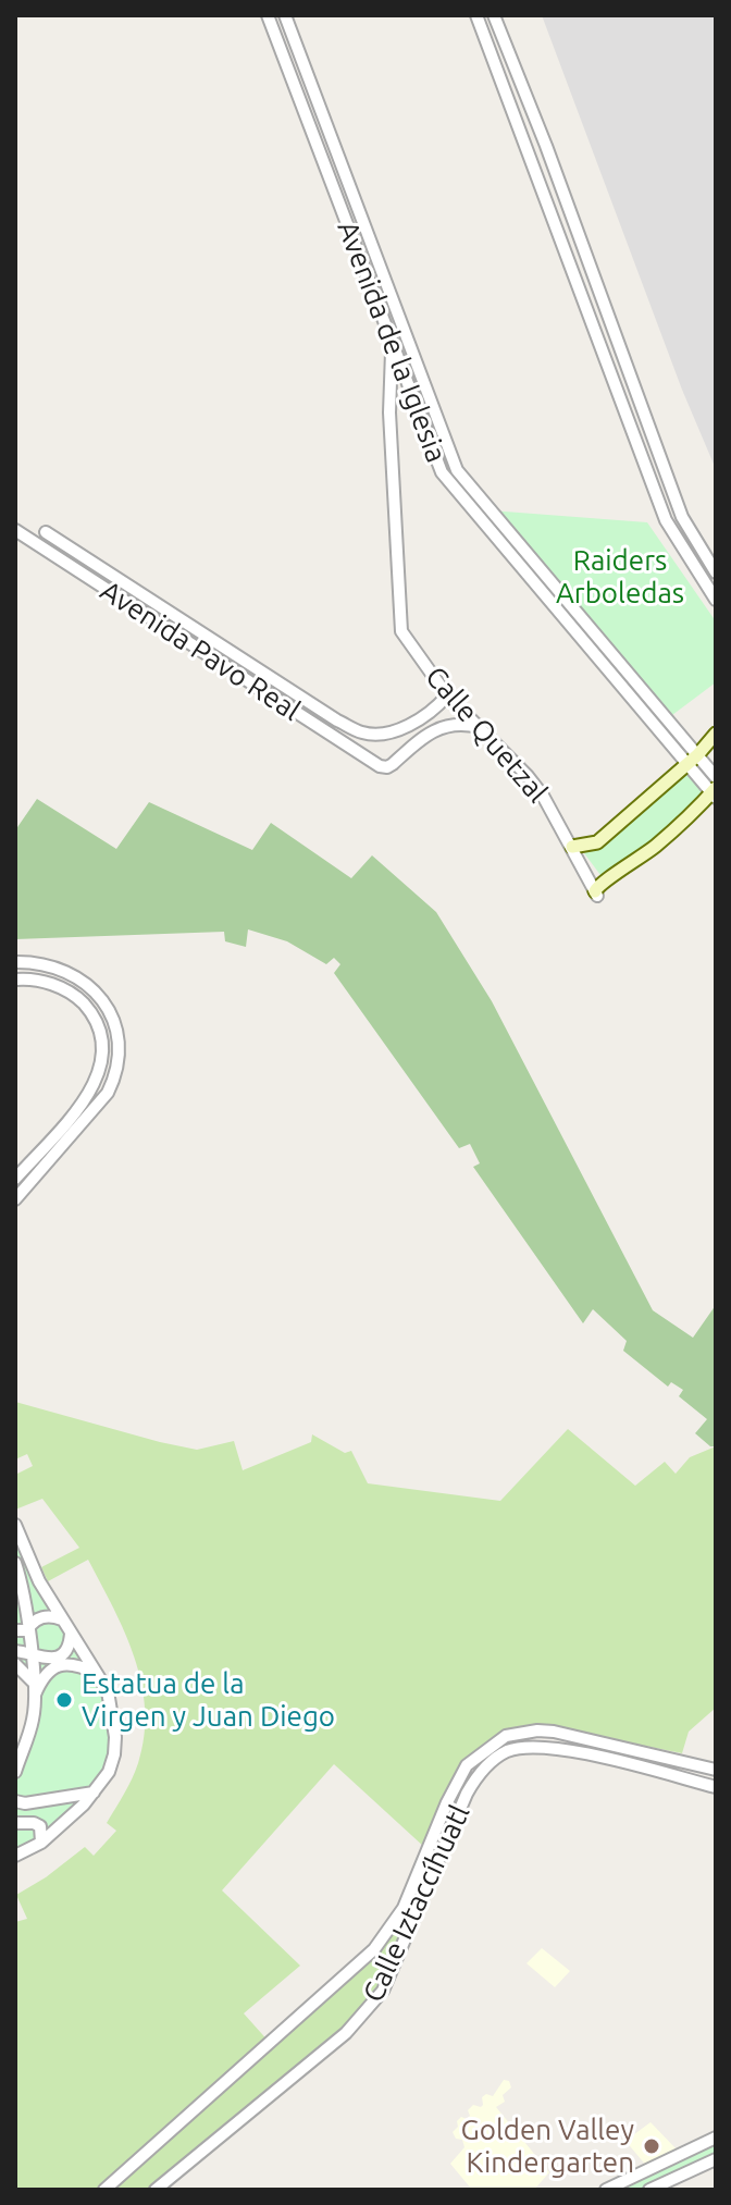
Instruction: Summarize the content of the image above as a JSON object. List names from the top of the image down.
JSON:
{
  "streets": {
    "street": [
      "Avenida de la Iglesia",
      "Avenida Pavo Real",
      "Calle Quetzal",
      "Calle Iztaccíhuatl"
    ]
  },
  "crossings": [
    ["Avenida de la Iglesia", "Calle Quetzal"],
    ["Avenida Pavo Real", "Calle Quetzal"]
  ],
  "parks": ["Raiders Arboledas"],
  "places": ["Estatua de la Virgen y Juan Diego", "Golden Valley Kindergarten"]
}
